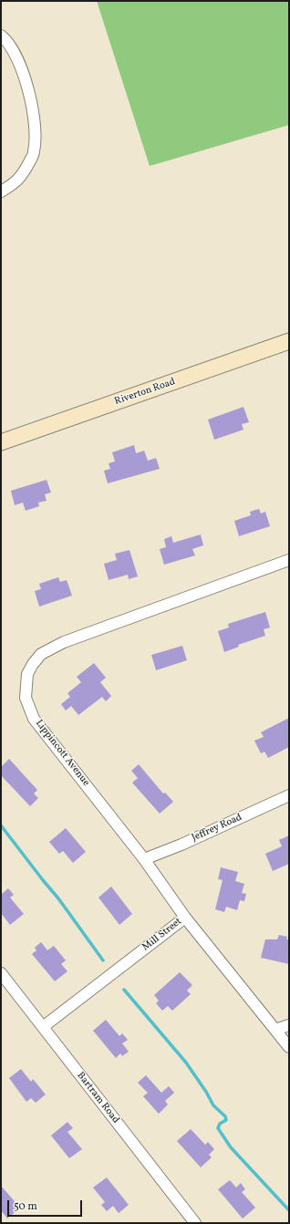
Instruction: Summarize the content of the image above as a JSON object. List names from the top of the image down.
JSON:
{
  "streets": {
    "main road": ["Riverton Road"],
    "street": [
      "Lippincott Avenue",
      "Jeffrey Road",
      "Mill Street",
      "Bartram Road"
    ]
  },
  "crossings": [
    ["Lippincott Avenue", "Jeffrey Road"],
    ["Lippincott Avenue", "Mill Street"],
    ["Mill Street", "Bartram Road"]
  ],
  "scale_bar": "50 m"
}
